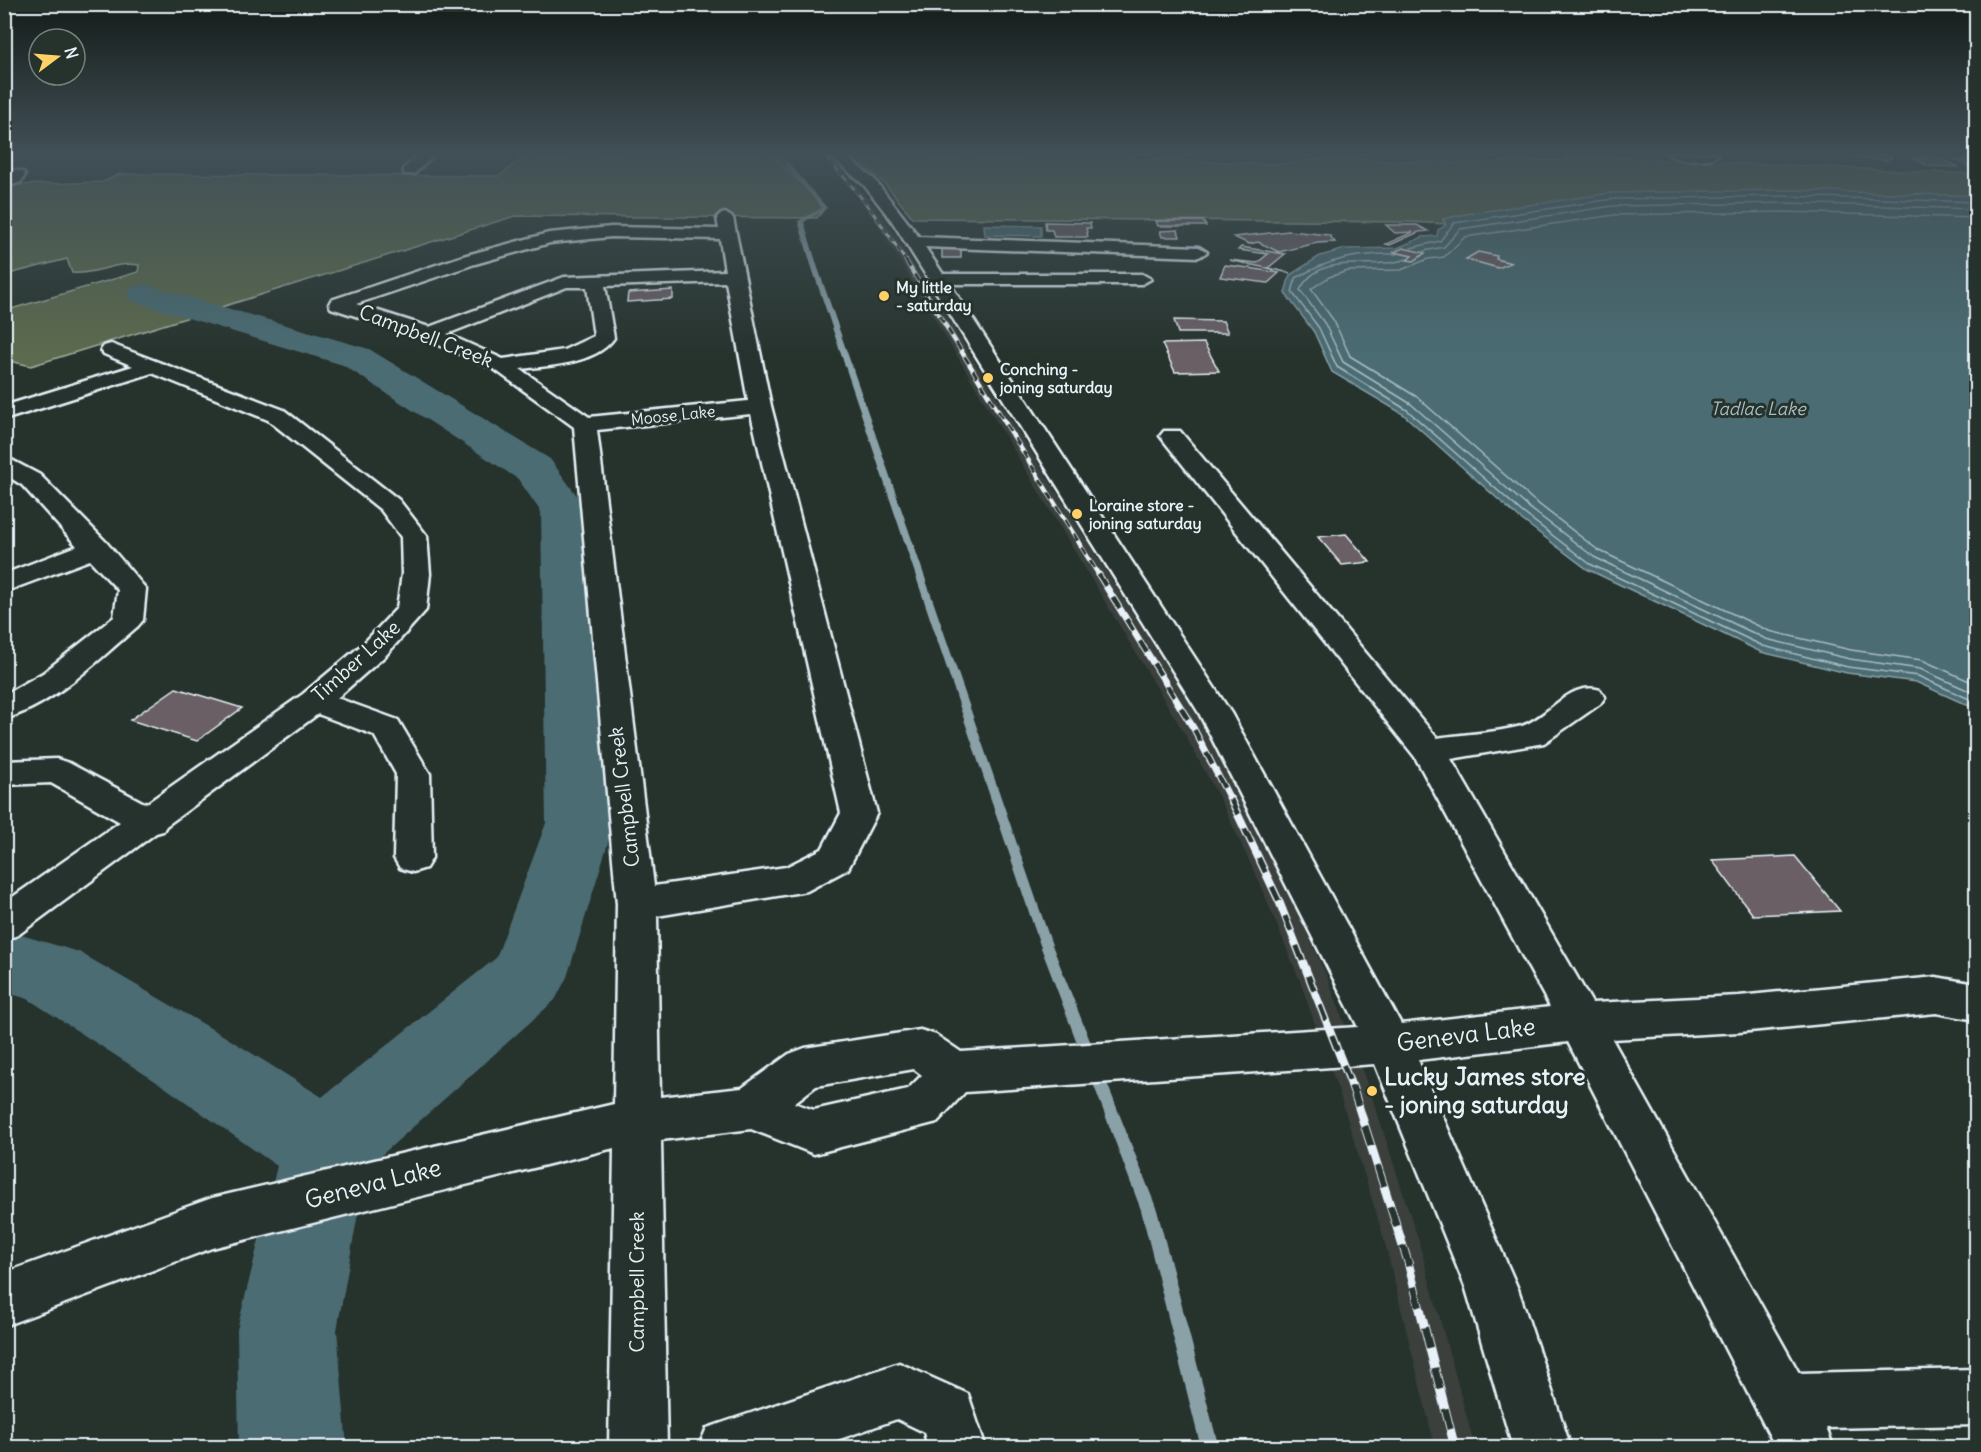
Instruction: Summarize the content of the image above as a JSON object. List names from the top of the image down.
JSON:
{
  "streets": {
    "street": [
      "Campbell Creek",
      "Moose Lake",
      "Timber Lake",
      "Geneva Lake"
    ]
  },
  "crossings": [
    ["Campbell Creek", "Moose Lake"],
    ["Campbell Creek", "Geneva Lake"]
  ],
  "water": ["Tadlac Lake"],
  "places": [
    "My little - saturday",
    "Conching - joning saturday",
    "Loraine store - joning saturday",
    "Lucky James store - joning saturday"
  ],
  "north": "right"
}
